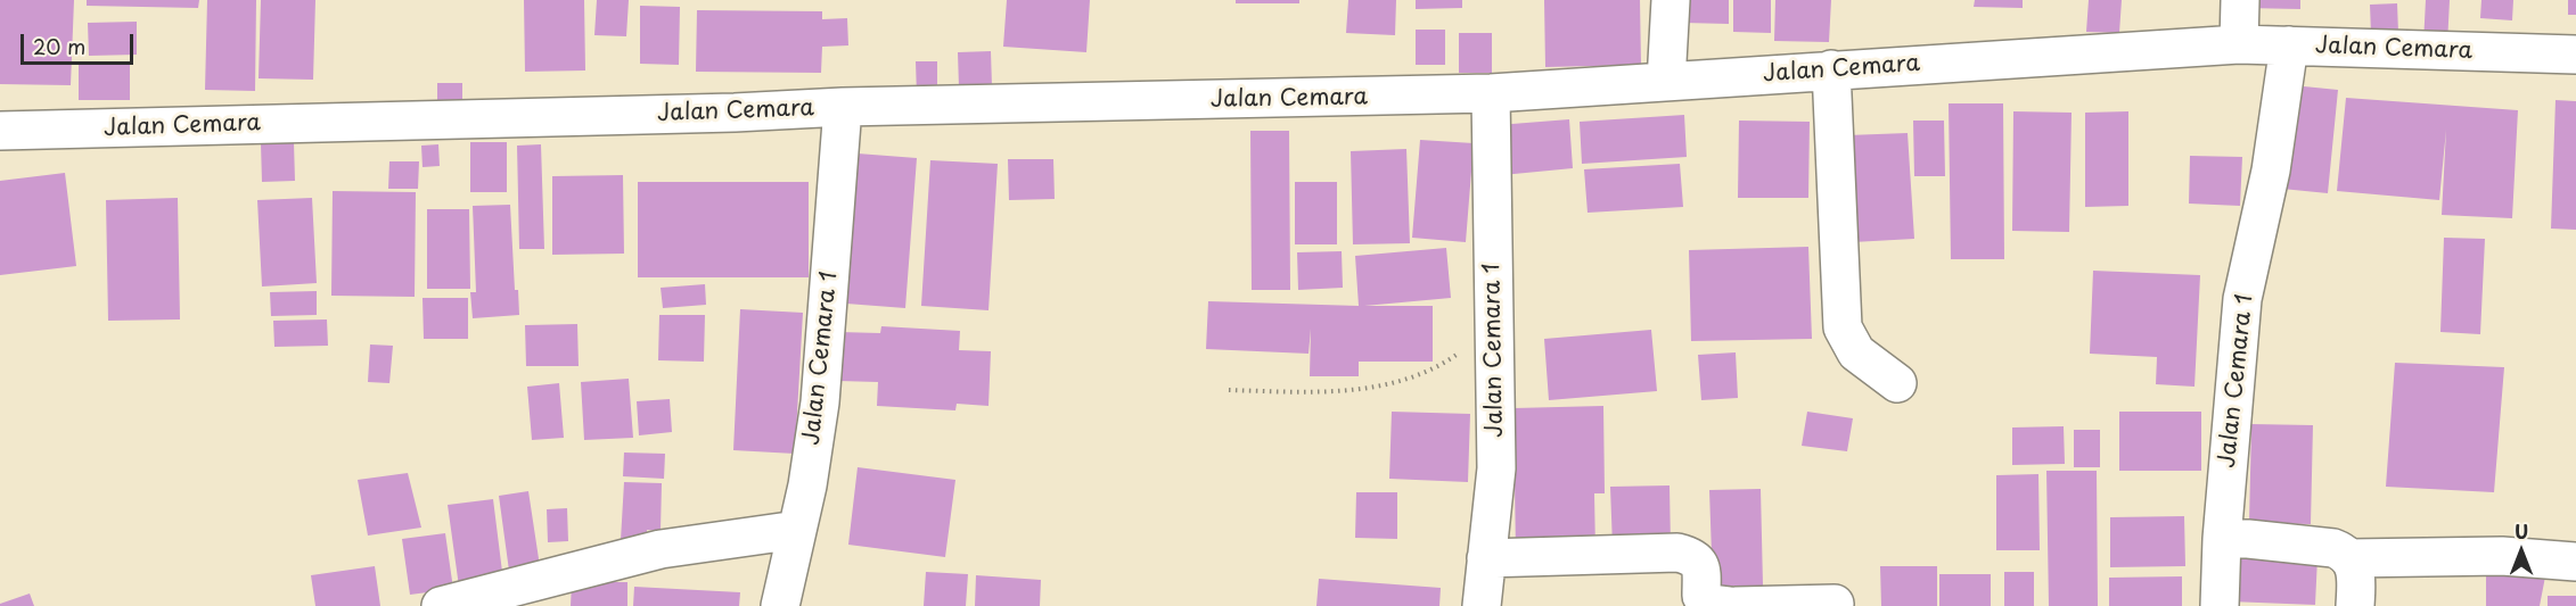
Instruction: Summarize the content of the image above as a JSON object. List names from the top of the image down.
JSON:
{
  "streets": {
    "street": ["Jalan Cemara", "Jalan Cemara 1"]
  },
  "crossings": [
    ["Jalan Cemara", "Jalan Cemara 1"]
  ],
  "scale_bar": "20 m",
  "north": "top"
}
